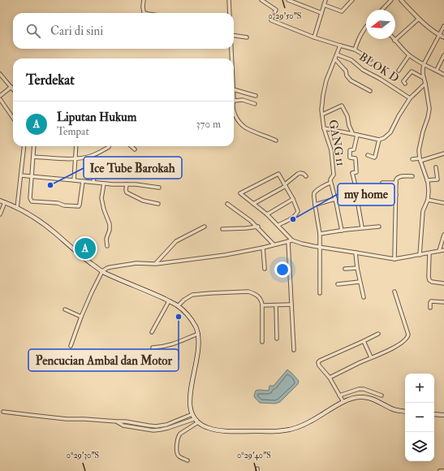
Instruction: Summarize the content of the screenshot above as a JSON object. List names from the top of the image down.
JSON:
{
  "streets": {
    "street": ["BLOK D", "GANG 11"]
  },
  "crossings": [
    ["BLOK D", "GANG 11"]
  ],
  "places": ["Ice Tube Barokah", "my home", "Pencucian Ambal dan Motor"],
  "north": "left",
  "page": {
    "search": "Cari di sini",
    "heading": "Terdekat",
    "list": [
      {
        "mark": "A",
        "name": "Liputan Hukum",
        "note": "Tempat",
        "value": "370 m"
      }
    ],
    "pins": "A",
    "map_buttons": ["+", "−"]
  },
  "coordinates": ["0°29'50\"S", "0°29'30\"S", "0°29'40\"S"]
}
